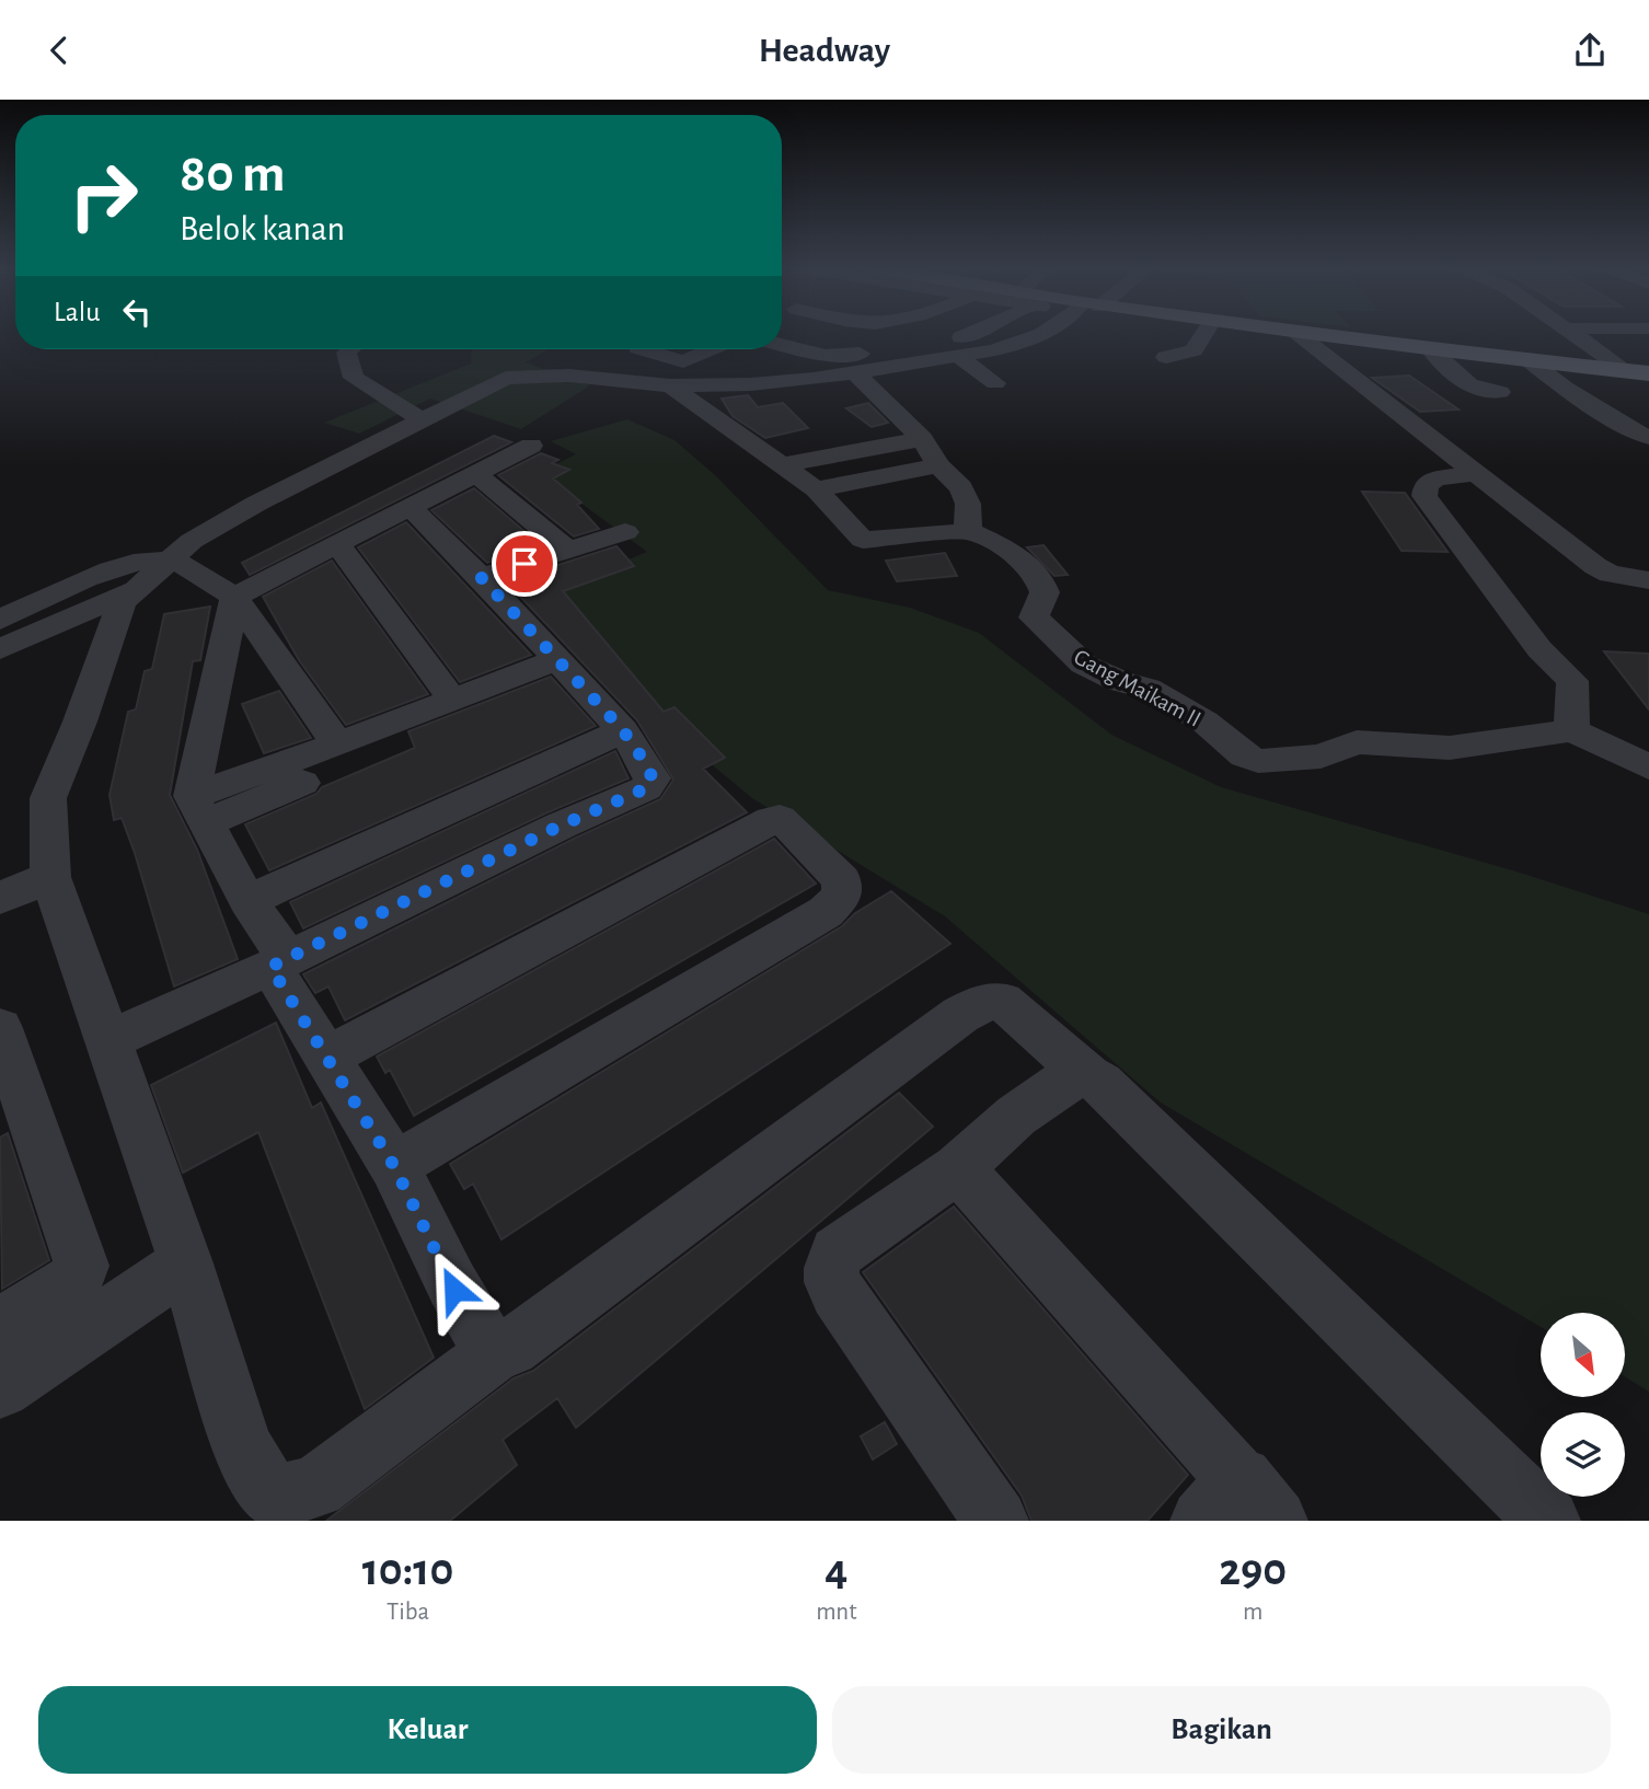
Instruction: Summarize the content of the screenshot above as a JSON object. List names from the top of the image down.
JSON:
{
  "streets": {
    "street": ["Gang Maikam II"]
  },
  "north": "bottom right",
  "page": {
    "header": "Headway",
    "turn": ["80 m", "Belok kanan"],
    "then": "Lalu",
    "eta": [
      "10:10",
      "Tiba",
      "4",
      "mnt",
      "290",
      "m"
    ],
    "buttons": ["Keluar", "Bagikan"]
  }
}
